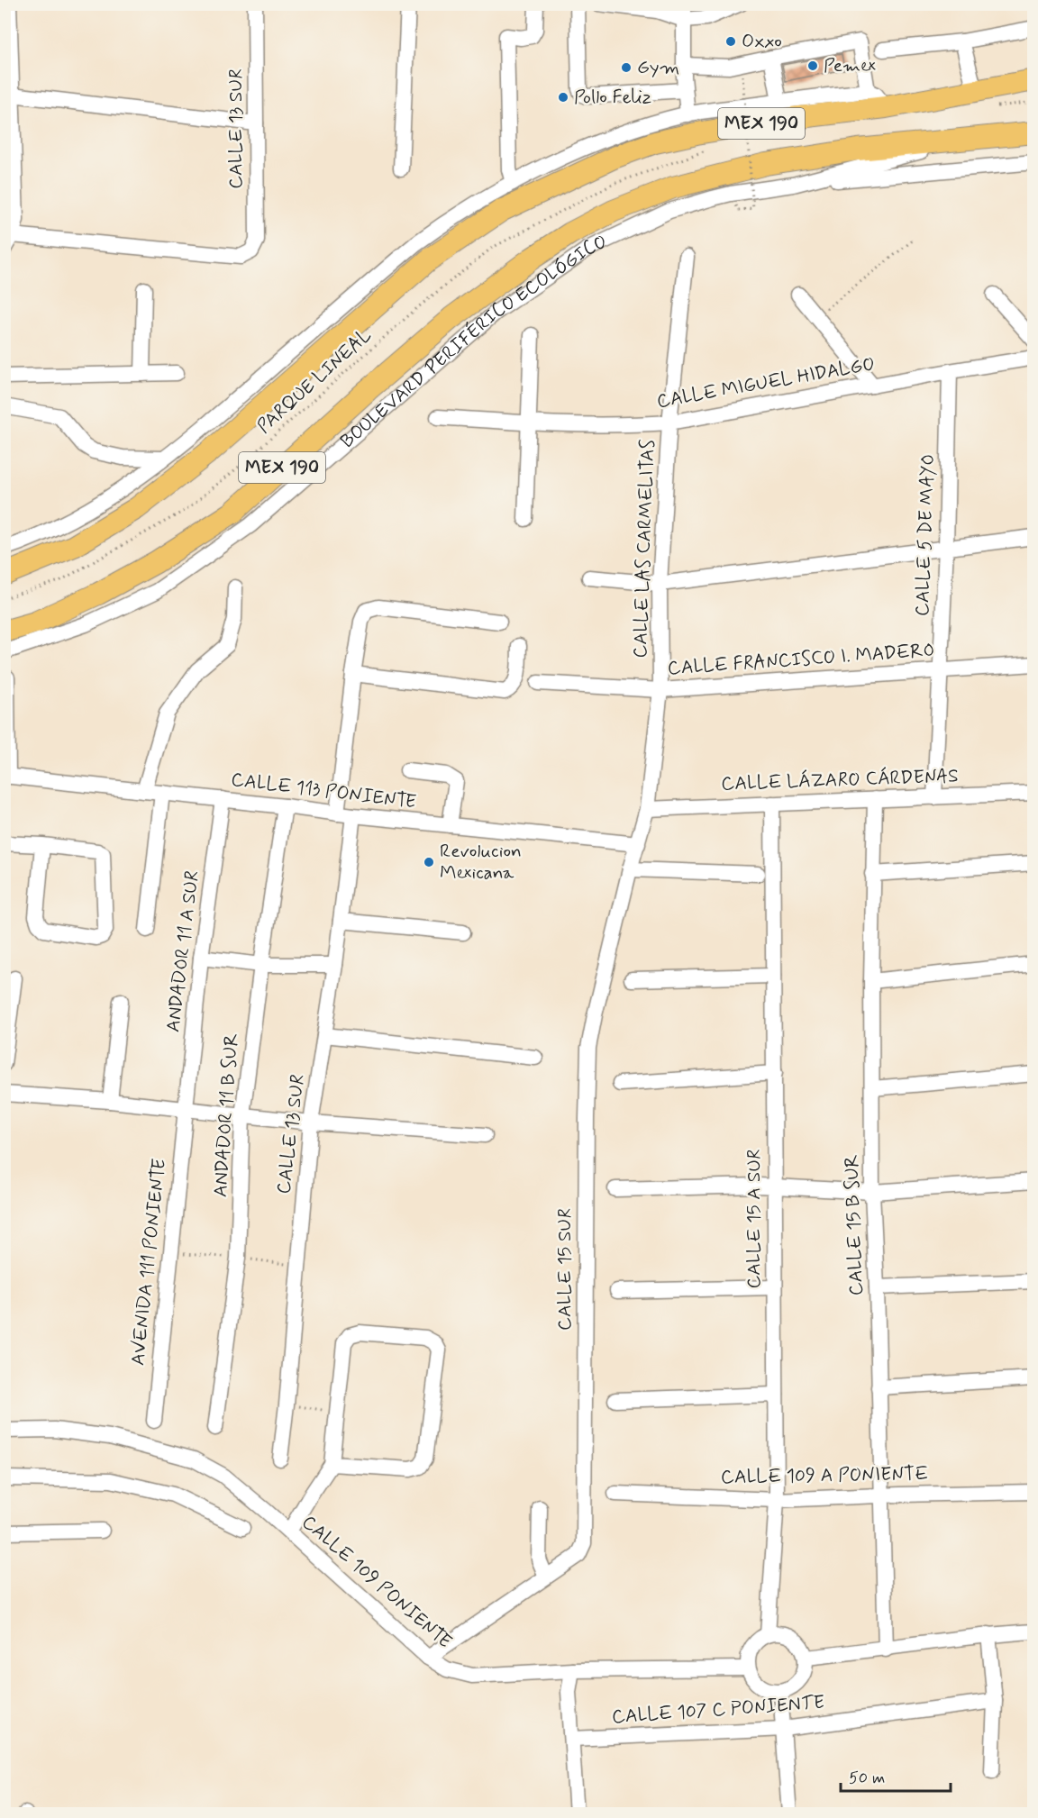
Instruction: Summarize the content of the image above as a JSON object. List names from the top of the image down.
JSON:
{
  "streets": {
    "highway": ["MEX 190", "BOULEVARD PERIFÉRICO ECOLÓGICO"],
    "street": [
      "CALLE 13 SUR",
      "CALLE MIGUEL HIDALGO",
      "CALLE 5 DE MAYO",
      "CALLE LAS CARMELITAS",
      "CALLE FRANCISCO I. MADERO",
      "CALLE LÁZARO CÁRDENAS",
      "CALLE 113 PONIENTE",
      "ANDADOR 11 A SUR",
      "ANDADOR 11 B SUR",
      "CALLE 15 A SUR",
      "CALLE 15 B SUR",
      "AVENIDA 111 PONIENTE",
      "CALLE 15 SUR",
      "CALLE 109 A PONIENTE",
      "CALLE 109 PONIENTE",
      "CALLE 107 C PONIENTE"
    ],
    "path": ["PARQUE LINEAL"]
  },
  "crossings": [
    ["CALLE 13 SUR", "CALLE 113 PONIENTE"],
    ["CALLE MIGUEL HIDALGO", "CALLE 5 DE MAYO"],
    ["CALLE MIGUEL HIDALGO", "CALLE LAS CARMELITAS"],
    ["CALLE 5 DE MAYO", "CALLE FRANCISCO I. MADERO"],
    ["CALLE 5 DE MAYO", "CALLE LÁZARO CÁRDENAS"],
    ["CALLE LAS CARMELITAS", "CALLE FRANCISCO I. MADERO"],
    ["CALLE LAS CARMELITAS", "CALLE LÁZARO CÁRDENAS"],
    ["CALLE LAS CARMELITAS", "CALLE 15 SUR"],
    ["CALLE LÁZARO CÁRDENAS", "CALLE 15 A SUR"],
    ["CALLE LÁZARO CÁRDENAS", "CALLE 15 B SUR"],
    ["CALLE LÁZARO CÁRDENAS", "CALLE 15 SUR"],
    ["CALLE 113 PONIENTE", "ANDADOR 11 A SUR"],
    ["CALLE 113 PONIENTE", "ANDADOR 11 B SUR"],
    ["CALLE 113 PONIENTE", "CALLE 15 SUR"],
    ["ANDADOR 11 A SUR", "AVENIDA 111 PONIENTE"],
    ["CALLE 15 A SUR", "CALLE 109 A PONIENTE"],
    ["CALLE 15 A SUR", "CALLE 109 PONIENTE"],
    ["CALLE 15 B SUR", "CALLE 109 A PONIENTE"],
    ["CALLE 15 SUR", "CALLE 109 PONIENTE"]
  ],
  "places": [
    "Oxxo",
    "Pemex",
    "Gym",
    "Pollo Feliz",
    "Revolucion Mexicana"
  ],
  "scale_bar": "50 m"
}
